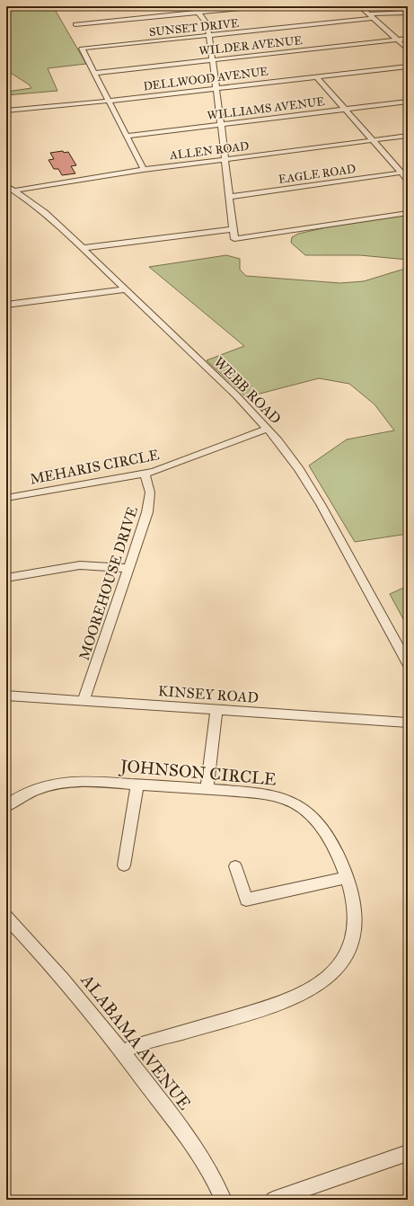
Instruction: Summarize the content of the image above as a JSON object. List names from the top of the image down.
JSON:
{
  "streets": {
    "street": [
      "SUNSET DRIVE",
      "WILDER AVENUE",
      "DELLWOOD AVENUE",
      "WILLIAMS AVENUE",
      "ALLEN ROAD",
      "EAGLE ROAD",
      "WEBB ROAD",
      "MEHARIS CIRCLE",
      "MOOREHOUSE DRIVE",
      "KINSEY ROAD",
      "JOHNSON CIRCLE",
      "ALABAMA AVENUE"
    ]
  },
  "crossings": [
    ["SUNSET DRIVE", "WILDER AVENUE"],
    ["ALLEN ROAD", "WEBB ROAD"],
    ["WEBB ROAD", "MEHARIS CIRCLE"],
    ["MEHARIS CIRCLE", "MOOREHOUSE DRIVE"],
    ["MOOREHOUSE DRIVE", "KINSEY ROAD"],
    ["JOHNSON CIRCLE", "ALABAMA AVENUE"]
  ]
}
